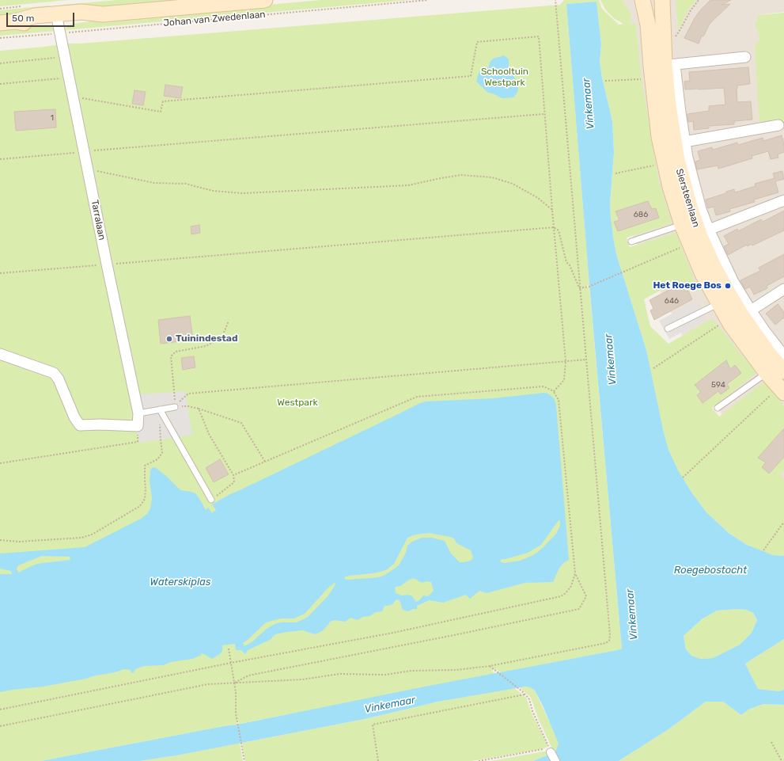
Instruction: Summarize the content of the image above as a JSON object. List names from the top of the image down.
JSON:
{
  "streets": {
    "main road": ["Johan van Zwedenlaan", "Siersteenlaan"],
    "street": ["Tarralaan"]
  },
  "crossings": [
    ["Johan van Zwedenlaan", "Tarralaan"]
  ],
  "water": ["Vinkemaar", "Roegebostocht", "Waterskiplas"],
  "parks": ["Schooltuin Westpark", "Westpark"],
  "places": ["Het Roege Bos", "Tuinindestad"],
  "house_numbers": [
    "1",
    "686",
    "646",
    "594"
  ],
  "scale_bar": "50 m"
}
